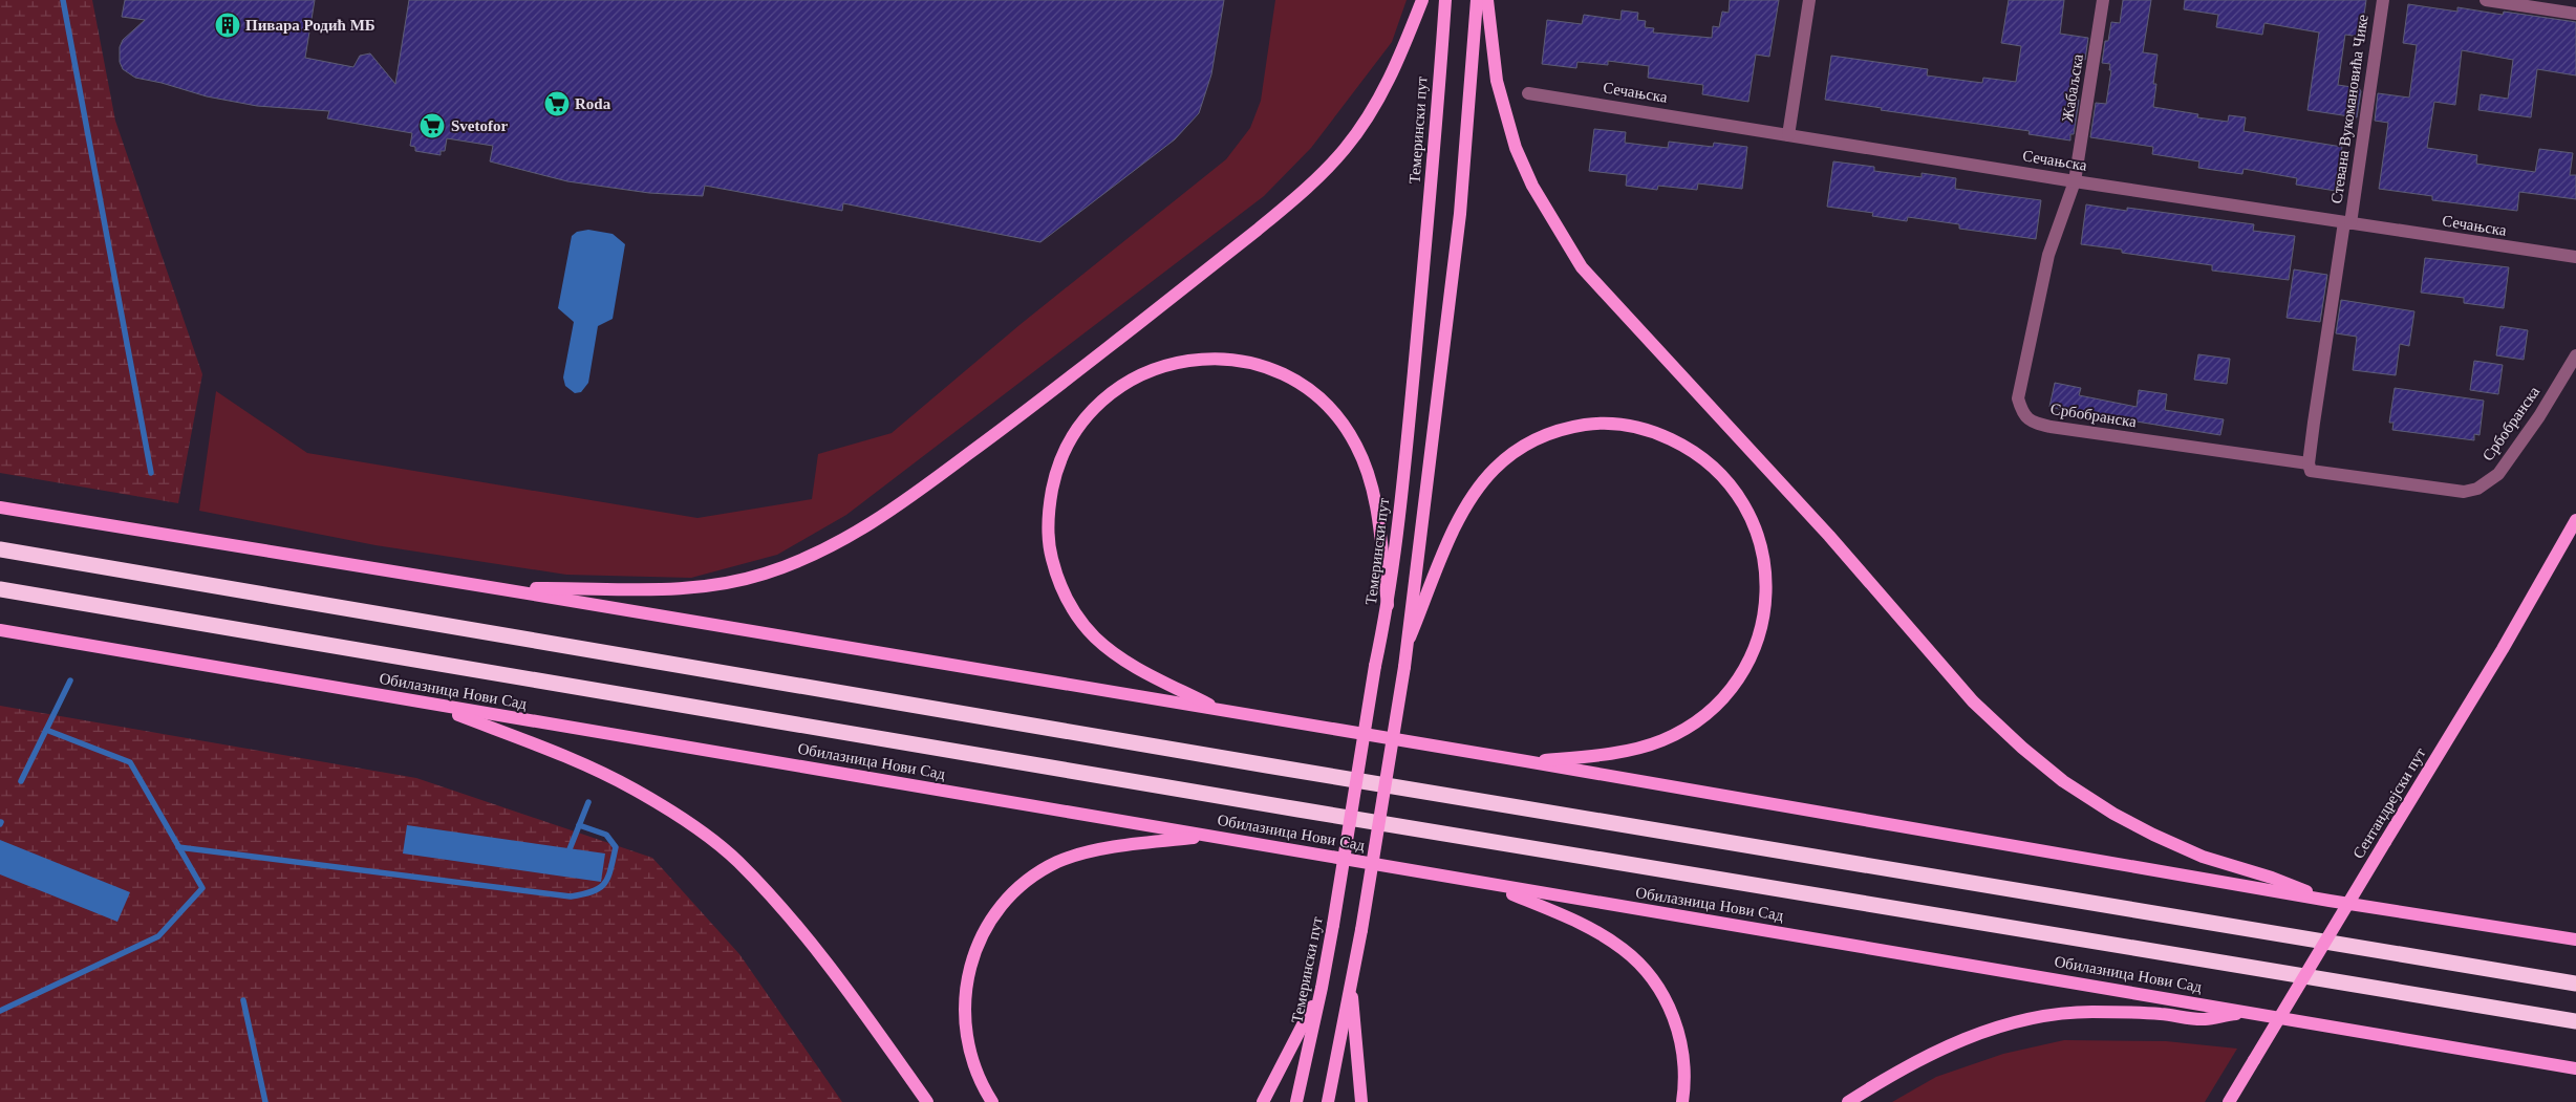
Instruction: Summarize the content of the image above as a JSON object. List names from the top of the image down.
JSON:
{
  "streets": {
    "main road": ["Темерински пут", "Обилазница Нови Сад", "Сентандрејски пут"],
    "street": [
      "Жабаљска",
      "Сечањска",
      "Стевана Вукомановића Чике",
      "Србобранска"
    ]
  },
  "crossings": [
    ["Жабаљска", "Сечањска"],
    ["Жабаљска", "Србобранска"],
    ["Сечањска", "Стевана Вукомановића Чике"],
    ["Сечањска", "Србобранска"]
  ],
  "places": {
    "building": ["Пивара Родић МБ"],
    "supermarket": ["Roda", "Svetofor"]
  }
}
